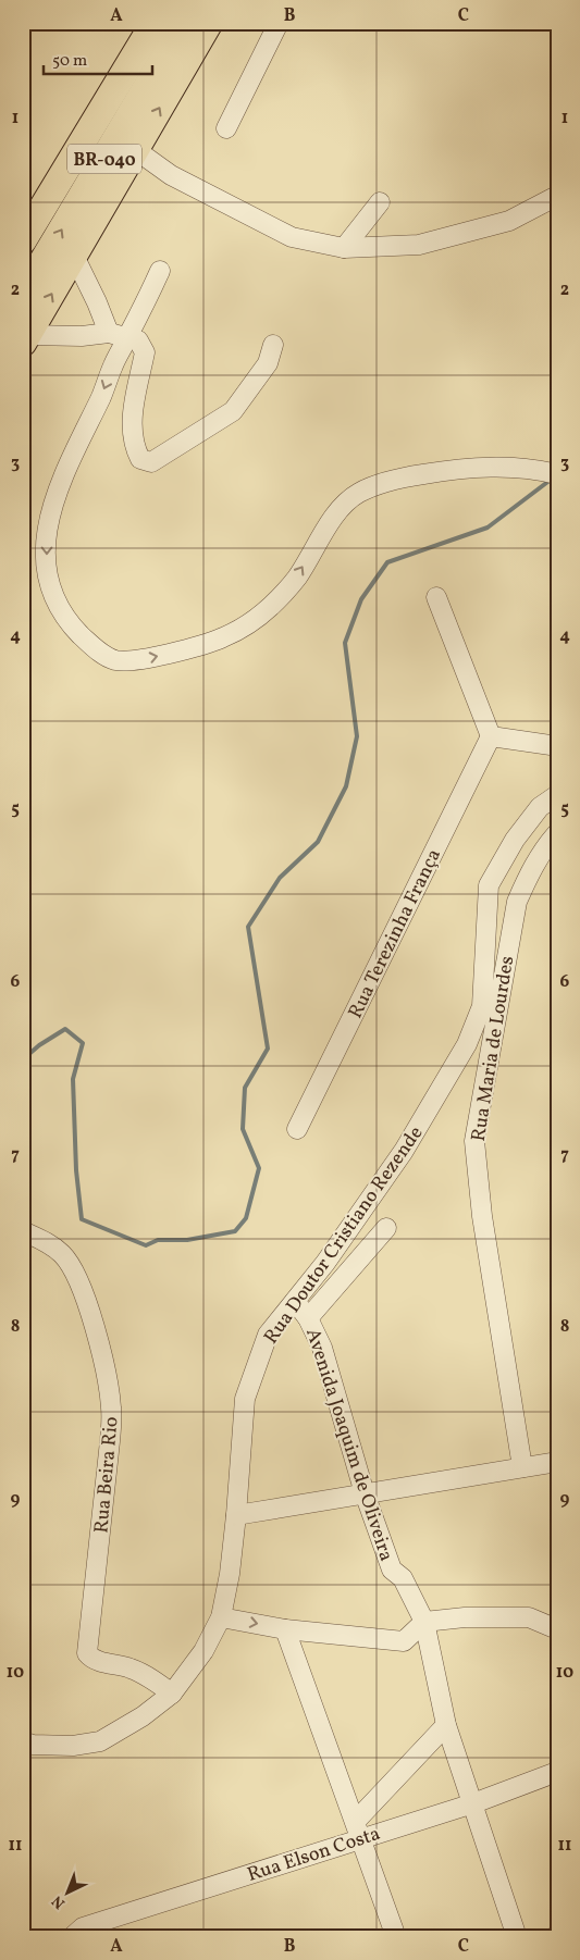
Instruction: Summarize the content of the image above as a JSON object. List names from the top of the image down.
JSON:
{
  "streets": {
    "highway": ["BR-040"],
    "street": [
      "Rua Terezinha França",
      "Rua Maria de Lourdes",
      "Rua Doutor Cristiano Rezende",
      "Avenida Joaquim de Oliveira",
      "Rua Beira Rio",
      "Rua Elson Costa"
    ]
  },
  "crossings": [
    ["Rua Doutor Cristiano Rezende", "Avenida Joaquim de Oliveira"],
    ["Rua Doutor Cristiano Rezende", "Rua Beira Rio"],
    ["Avenida Joaquim de Oliveira", "Rua Elson Costa"]
  ],
  "scale_bar": "50 m",
  "north": "bottom left",
  "grid": {
    "columns": ["A", "B", "C"],
    "rows": [
      "1",
      "2",
      "3",
      "4",
      "5",
      "6",
      "7",
      "8",
      "9",
      "10",
      "11"
    ]
  }
}
